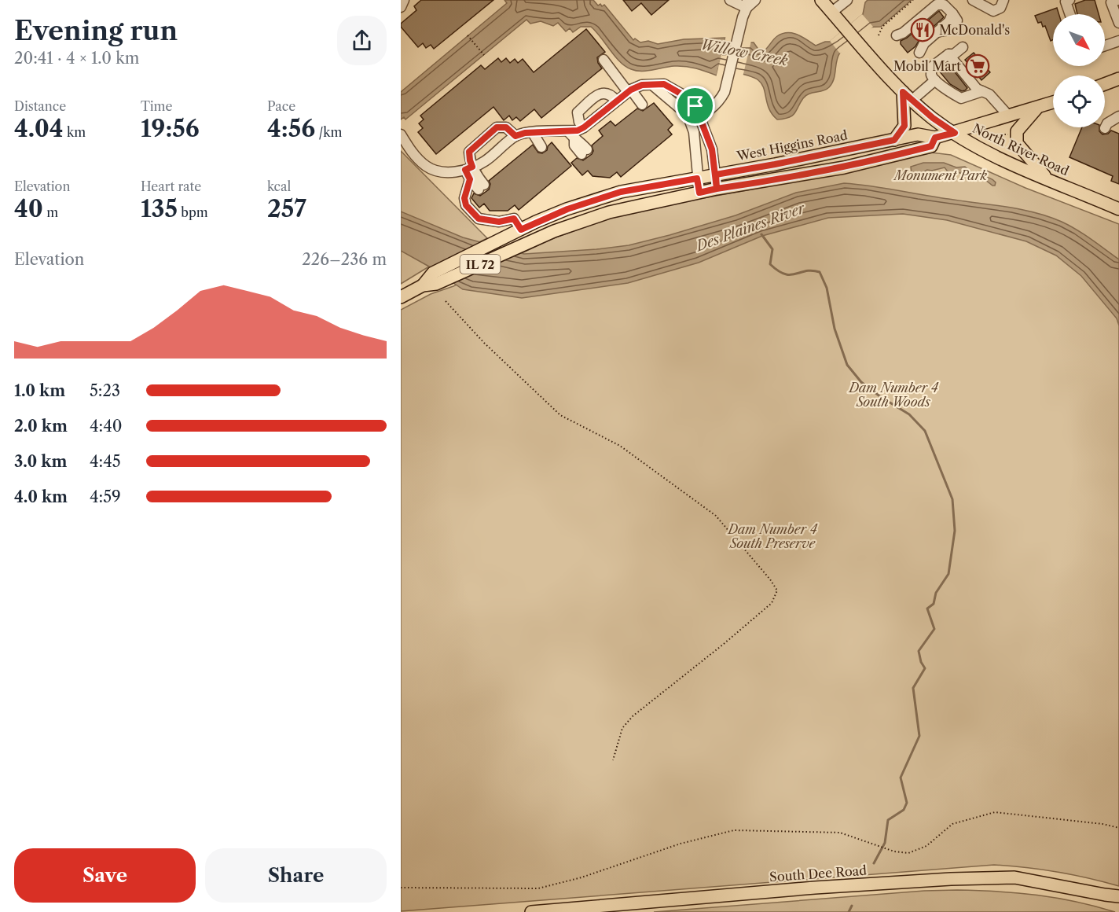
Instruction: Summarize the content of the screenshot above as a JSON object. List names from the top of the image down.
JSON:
{
  "streets": {
    "main road": [
      "West Higgins Road",
      "North River Road",
      "IL 72",
      "South Dee Road"
    ]
  },
  "crossings": [
    ["West Higgins Road", "North River Road"]
  ],
  "water": ["Willow Creek", "Des Plaines River"],
  "parks": ["Monument Park", "Dam Number 4 South Woods", "Dam Number 4 South Preserve"],
  "places": {
    "restaurant": ["McDonald's"],
    "supermarket": ["Mobil Mart"]
  },
  "north": "bottom right",
  "page": {
    "heading": ["Evening run", "20:41 · 4 × 1.0 km"],
    "stats": [
      ["Distance", "4.04 km"],
      ["Time", "19:56"],
      ["Pace", "4:56 /km"],
      ["Elevation", "40 m"],
      ["Heart rate", "135 bpm"],
      ["kcal", "257"]
    ],
    "chart": ["Elevation", "226–236 m"],
    "list": [
      {
        "name": "1.0 km",
        "note": "5:23"
      },
      {
        "name": "2.0 km",
        "note": "4:40"
      },
      {
        "name": "3.0 km",
        "note": "4:45"
      },
      {
        "name": "4.0 km",
        "note": "4:59"
      }
    ],
    "buttons": ["Save", "Share"]
  }
}
